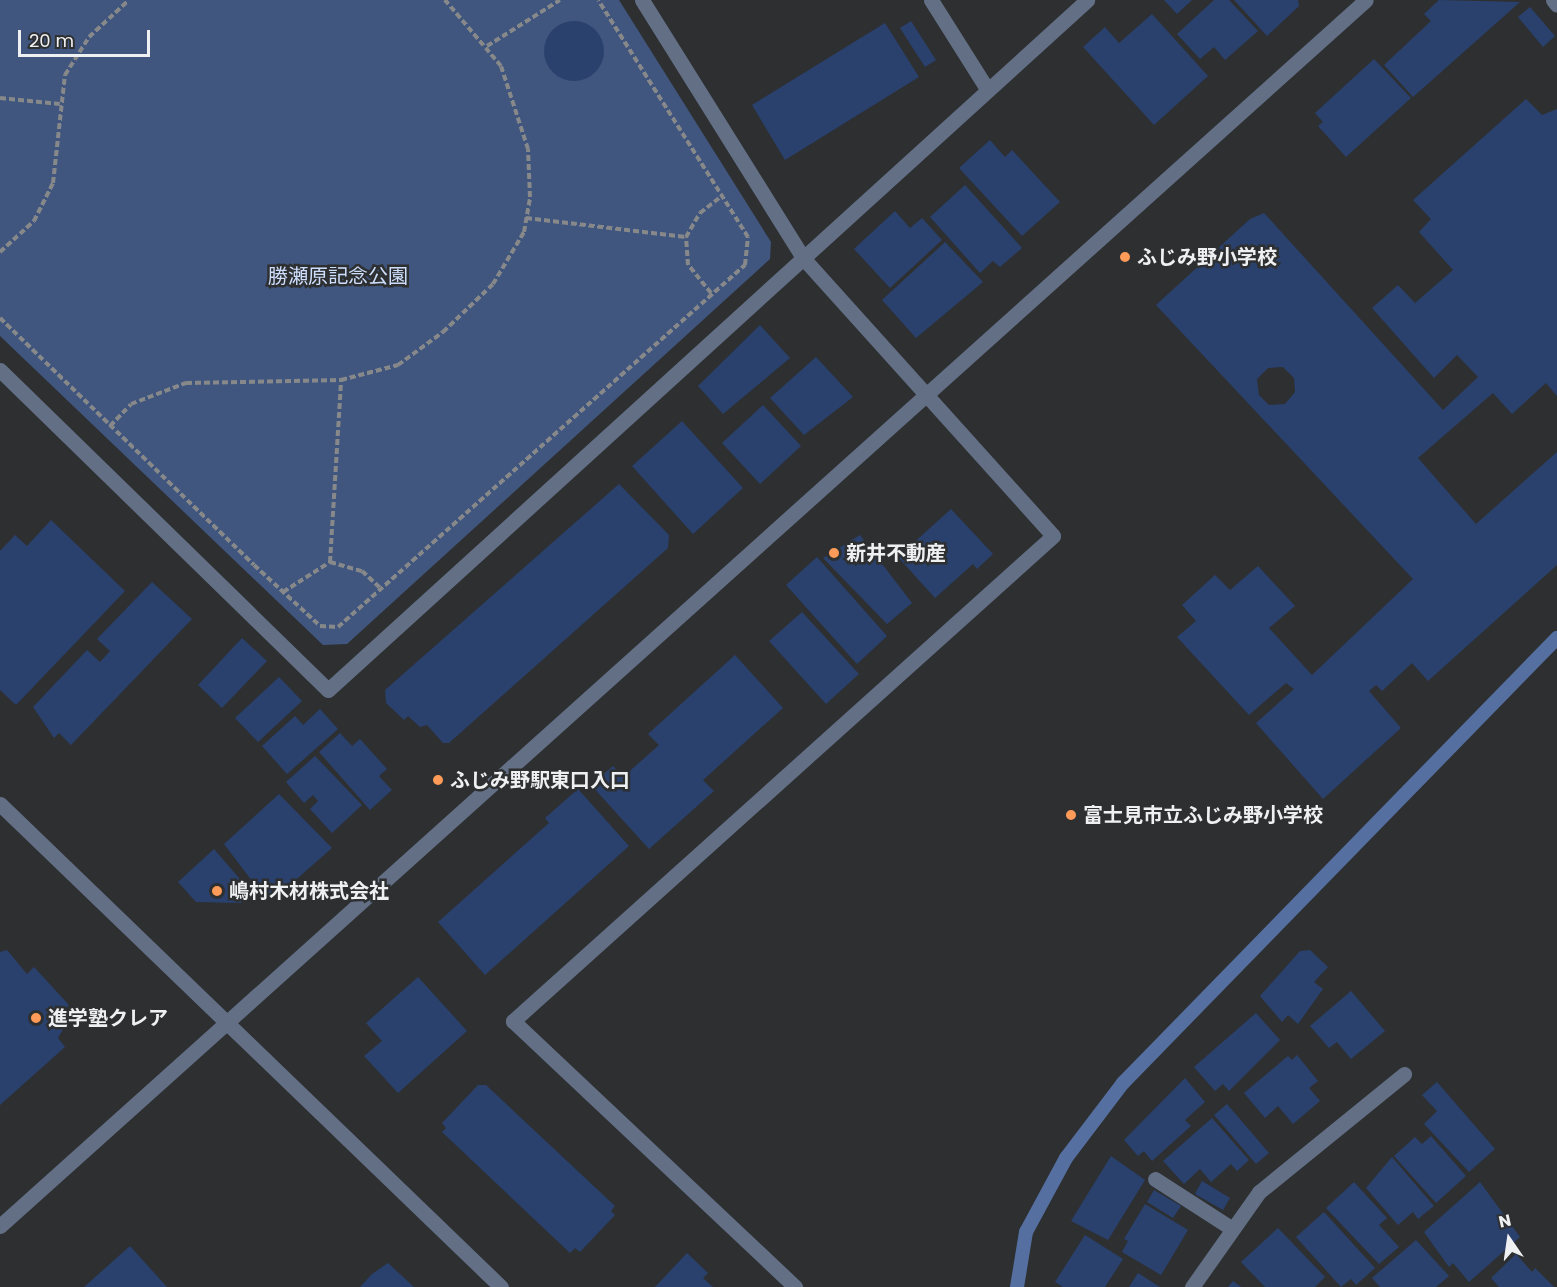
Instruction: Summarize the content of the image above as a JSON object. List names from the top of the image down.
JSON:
{
  "parks": ["勝瀬原記念公園"],
  "places": [
    "ふじみ野小学校",
    "新井不動産",
    "ふじみ野駅東口入口",
    "富士見市立ふじみ野小学校",
    "嶋村木材株式会社",
    "進学塾クレア"
  ],
  "scale_bar": "20 m",
  "north": "top"
}
